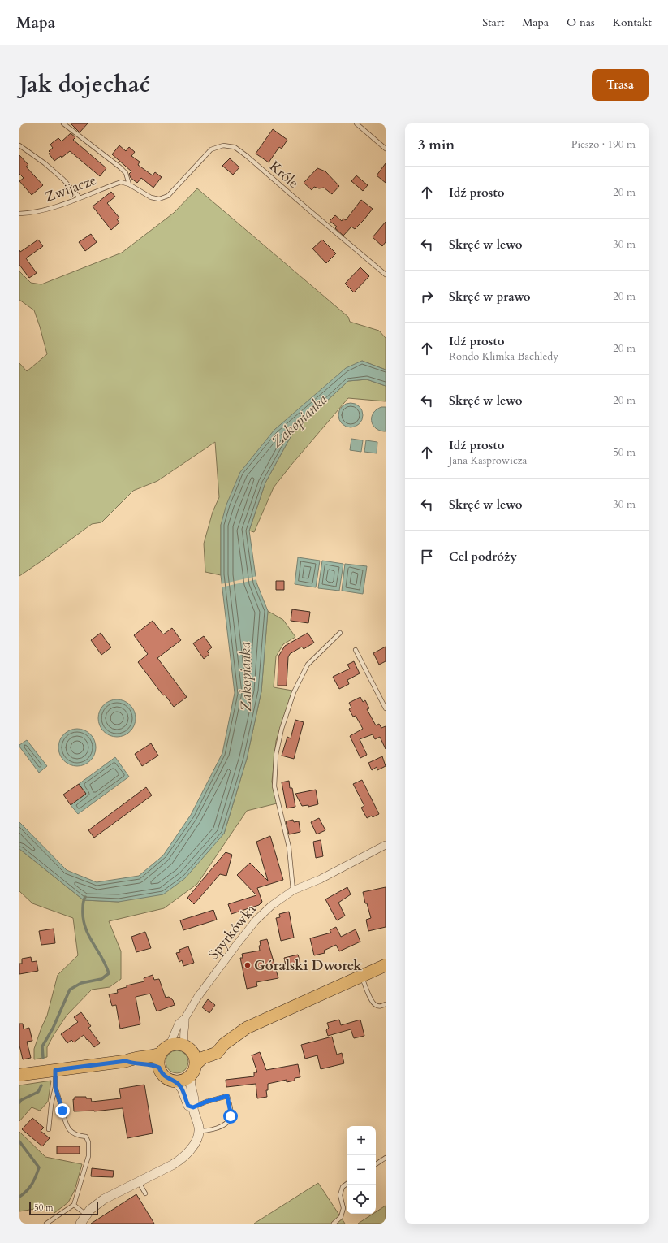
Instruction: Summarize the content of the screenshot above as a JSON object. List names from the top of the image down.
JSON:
{
  "streets": {
    "street": ["Spyrkówka"],
    "lane": ["Króle", "Zwijacze"]
  },
  "crossings": [
    ["Króle", "Zwijacze"]
  ],
  "water": ["Zakopianka"],
  "places": ["Góralski Dworek"],
  "scale_bar": "50 m",
  "page": {
    "header": "Mapa",
    "nav": [
      "Start",
      "Mapa",
      "O nas",
      "Kontakt"
    ],
    "title": "Jak dojechać",
    "buttons": "Trasa",
    "heading": ["3 min", "Pieszo · 190 m"],
    "list": [
      ["Idź prosto", "20 m"],
      ["Skręć w lewo", "30 m"],
      ["Skręć w prawo", "20 m"],
      ["Idź prosto", "Rondo Klimka Bachledy", "20 m"],
      ["Skręć w lewo", "20 m"],
      ["Idź prosto", "Jana Kasprowicza", "50 m"],
      ["Skręć w lewo", "30 m"],
      "Cel podróży"
    ],
    "map_buttons": ["+", "−"],
    "scale": "50 m"
  }
}
